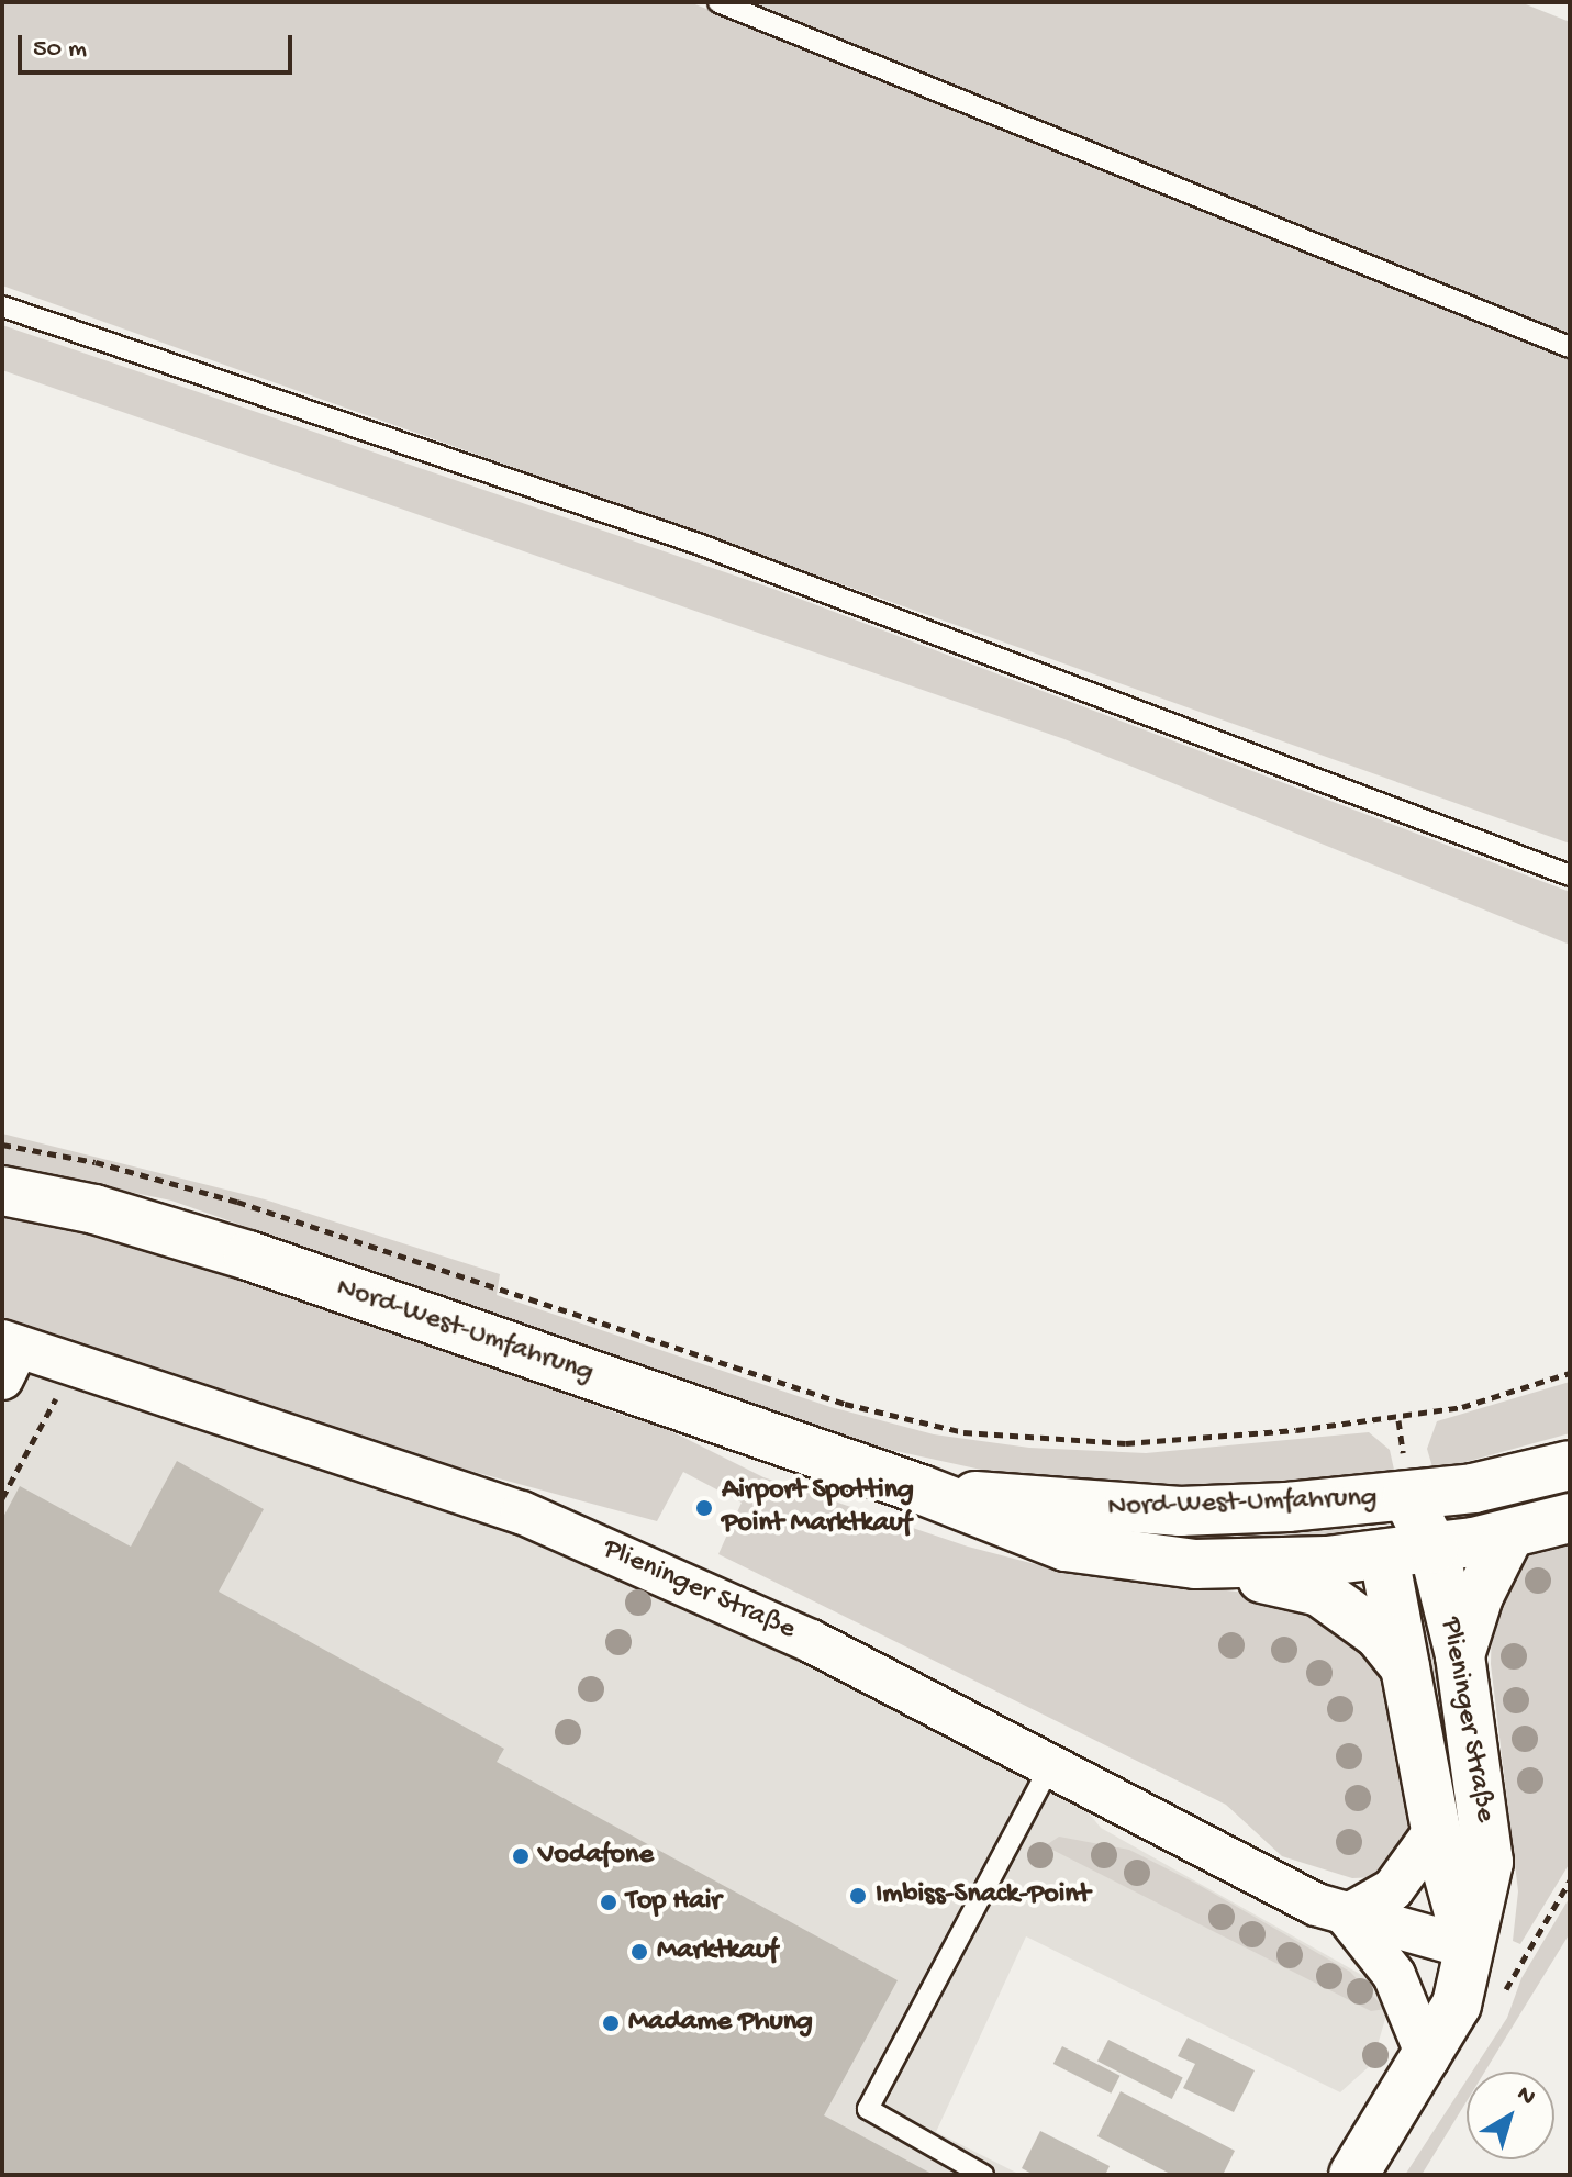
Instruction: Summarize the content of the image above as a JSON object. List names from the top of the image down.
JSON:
{
  "streets": {
    "main road": ["Nord-West-Umfahrung", "Plieninger Straße"]
  },
  "crossings": [
    ["Nord-West-Umfahrung", "Plieninger Straße"]
  ],
  "places": [
    "Airport Spotting Point Marktkauf",
    "Vodafone",
    "Imbiss-Snack-Point",
    "Top Hair",
    "Marktkauf",
    "Madame Phung"
  ],
  "scale_bar": "50 m",
  "north": "top right"
}
